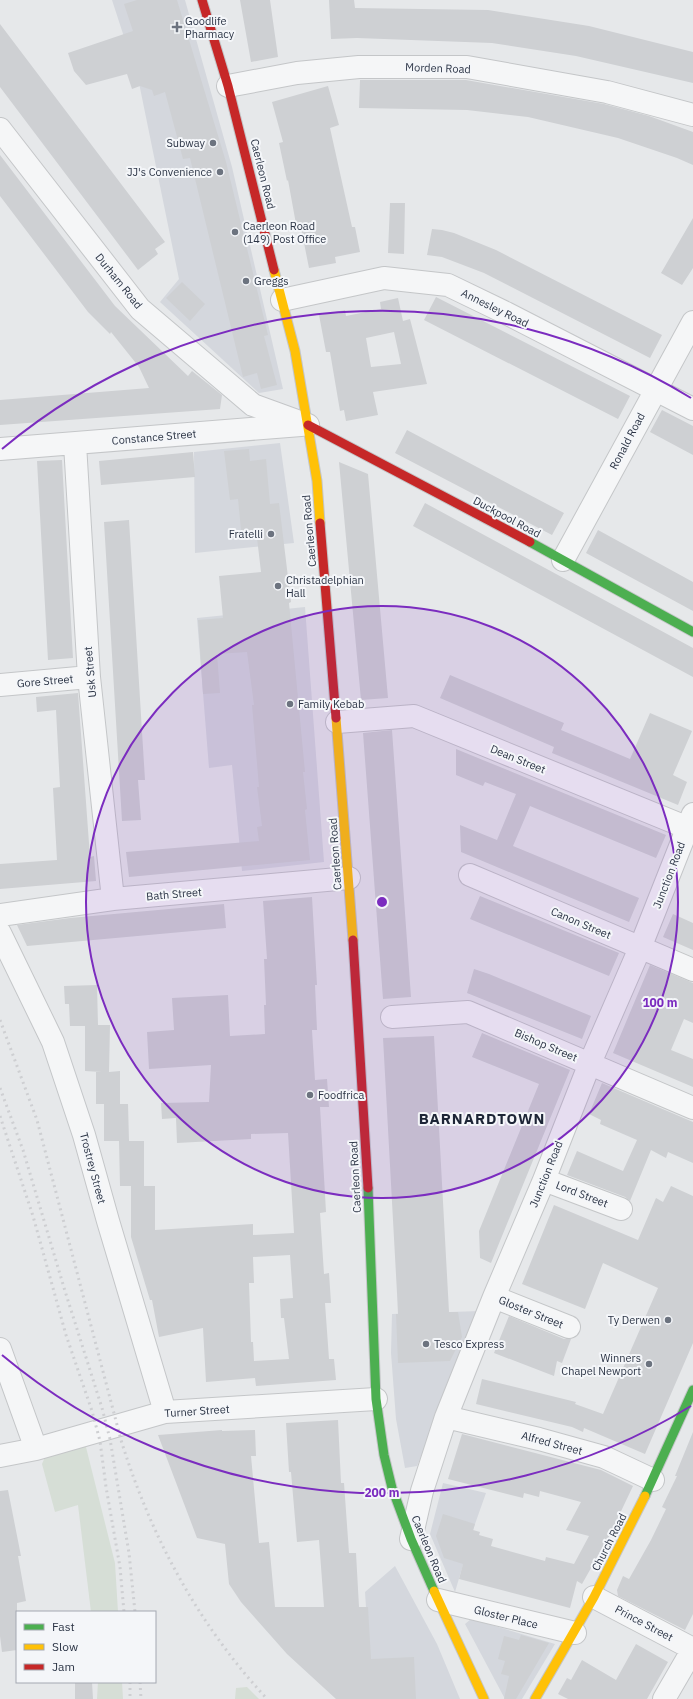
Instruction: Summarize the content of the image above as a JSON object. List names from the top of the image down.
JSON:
{
  "streets": {
    "main road": ["Caerleon Road", "Duckpool Road", "Church Road"],
    "street": [
      "Morden Road",
      "Durham Road",
      "Annesley Road",
      "Constance Street",
      "Ronald Road",
      "Usk Street",
      "Gore Street",
      "Dean Street",
      "Junction Road",
      "Bath Street",
      "Canon Street",
      "Bishop Street",
      "Trostrey Street",
      "Lord Street",
      "Gloster Street",
      "Turner Street",
      "Alfred Street",
      "Gloster Place",
      "Prince Street"
    ]
  },
  "crossings": [
    ["Morden Road", "Caerleon Road"],
    ["Caerleon Road", "Durham Road"],
    ["Caerleon Road", "Annesley Road"],
    ["Caerleon Road", "Constance Street"],
    ["Caerleon Road", "Duckpool Road"],
    ["Caerleon Road", "Dean Street"],
    ["Caerleon Road", "Junction Road"],
    ["Caerleon Road", "Bath Street"],
    ["Caerleon Road", "Turner Street"],
    ["Caerleon Road", "Gloster Place"],
    ["Durham Road", "Constance Street"],
    ["Durham Road", "Duckpool Road"],
    ["Annesley Road", "Ronald Road"],
    ["Constance Street", "Duckpool Road"],
    ["Constance Street", "Usk Street"],
    ["Ronald Road", "Duckpool Road"],
    ["Usk Street", "Gore Street"],
    ["Usk Street", "Bath Street"],
    ["Dean Street", "Junction Road"],
    ["Junction Road", "Canon Street"],
    ["Junction Road", "Bishop Street"],
    ["Junction Road", "Lord Street"],
    ["Junction Road", "Gloster Street"],
    ["Junction Road", "Alfred Street"],
    ["Trostrey Street", "Turner Street"],
    ["Alfred Street", "Church Road"],
    ["Church Road", "Gloster Place"],
    ["Church Road", "Prince Street"]
  ],
  "districts": ["BARNARDTOWN"],
  "places": {
    "health": ["Goodlife Pharmacy"],
    "other": [
      "Subway",
      "JJ's Convenience",
      "Caerleon Road (149) Post Office",
      "Greggs",
      "Fratelli",
      "Christadelphian Hall",
      "Family Kebab",
      "Foodfrica",
      "Ty Derwen",
      "Tesco Express",
      "Winners Chapel Newport"
    ]
  },
  "legend": ["Fast", "Slow", "Jam"],
  "rings": ["100 m", "200 m"]
}
